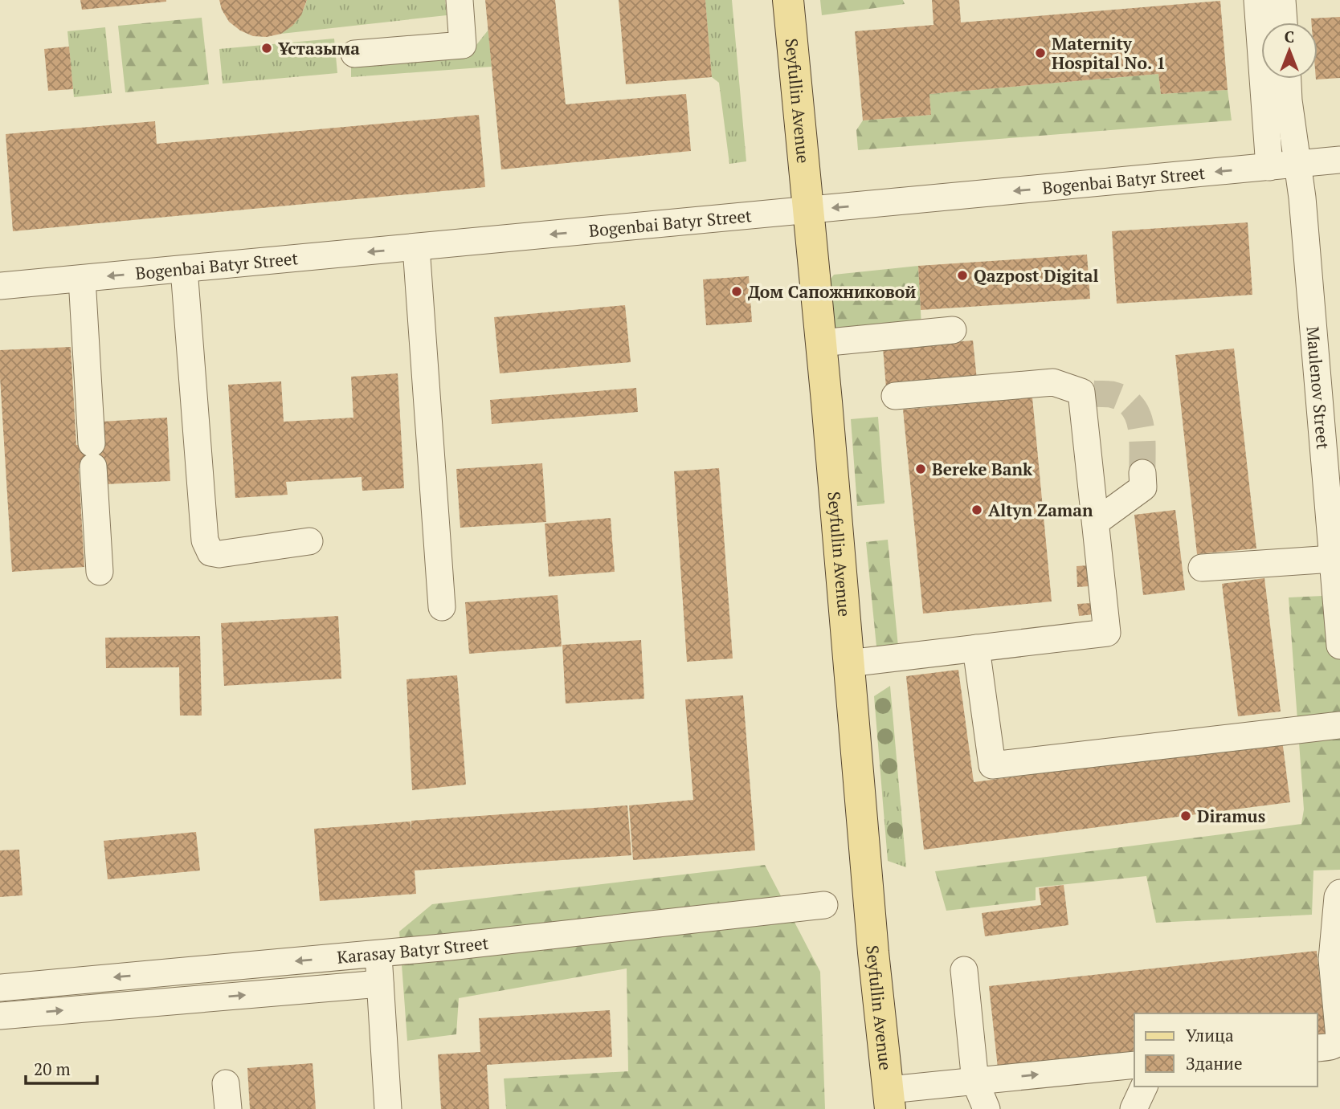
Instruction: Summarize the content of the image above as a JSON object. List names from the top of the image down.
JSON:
{
  "streets": {
    "main road": ["Seyfullin Avenue"],
    "street": ["Bogenbai Batyr Street", "Maulenov Street", "Karasay Batyr Street"]
  },
  "crossings": [
    ["Seyfullin Avenue", "Bogenbai Batyr Street"],
    ["Bogenbai Batyr Street", "Maulenov Street"]
  ],
  "one_way": ["Bogenbai Batyr Street"],
  "places": [
    "Ұстазыма",
    "Maternity Hospital No. 1",
    "Qazpost Digital",
    "Дом Сапожниковой",
    "Bereke Bank",
    "Altyn Zaman",
    "Diramus"
  ],
  "legend": ["Улица", "Здание"],
  "scale_bar": "20 m",
  "north": "top"
}
